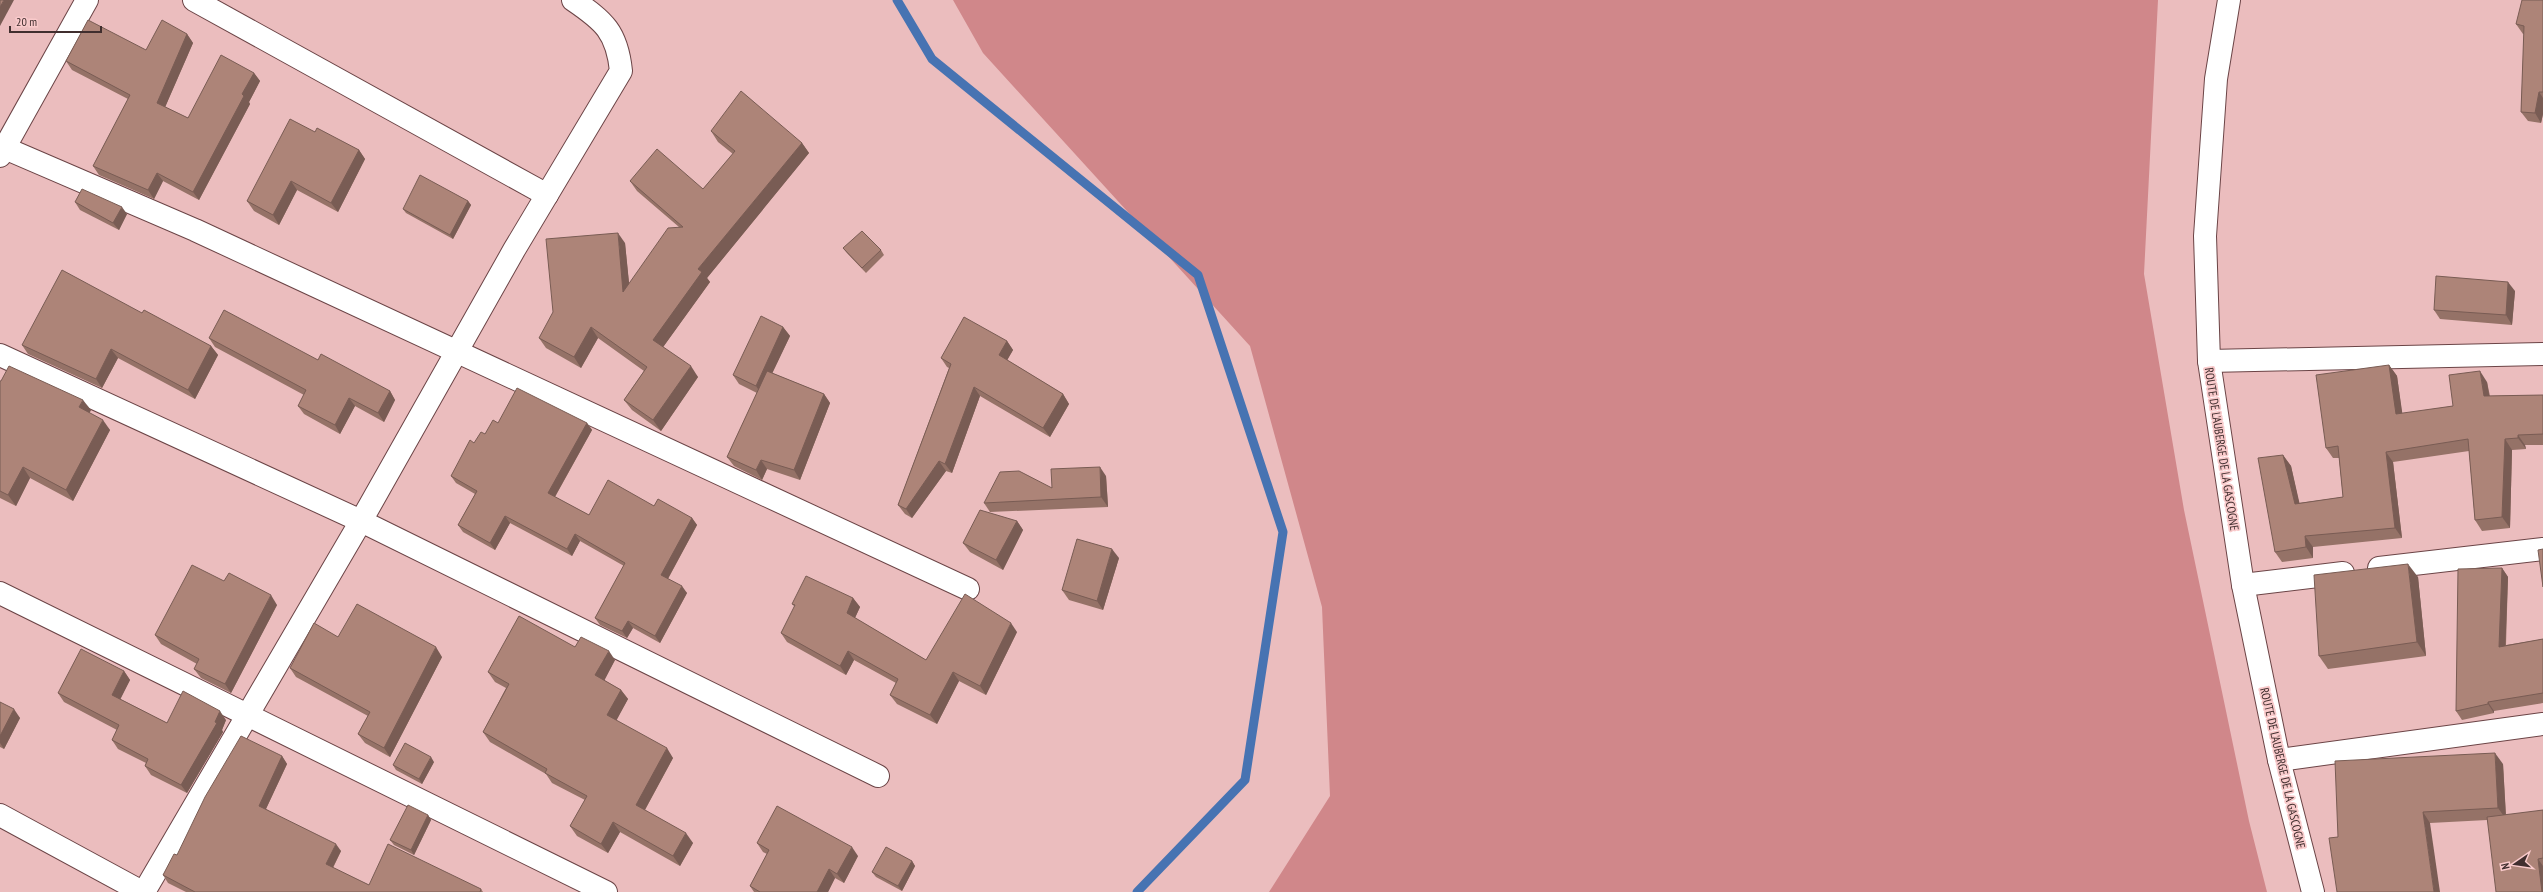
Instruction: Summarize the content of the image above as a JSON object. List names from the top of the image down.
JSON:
{
  "streets": {
    "street": ["ROUTE DE L'AUBERGE DE LA GASCOGNE"]
  },
  "scale_bar": "20 m",
  "north": "left"
}
